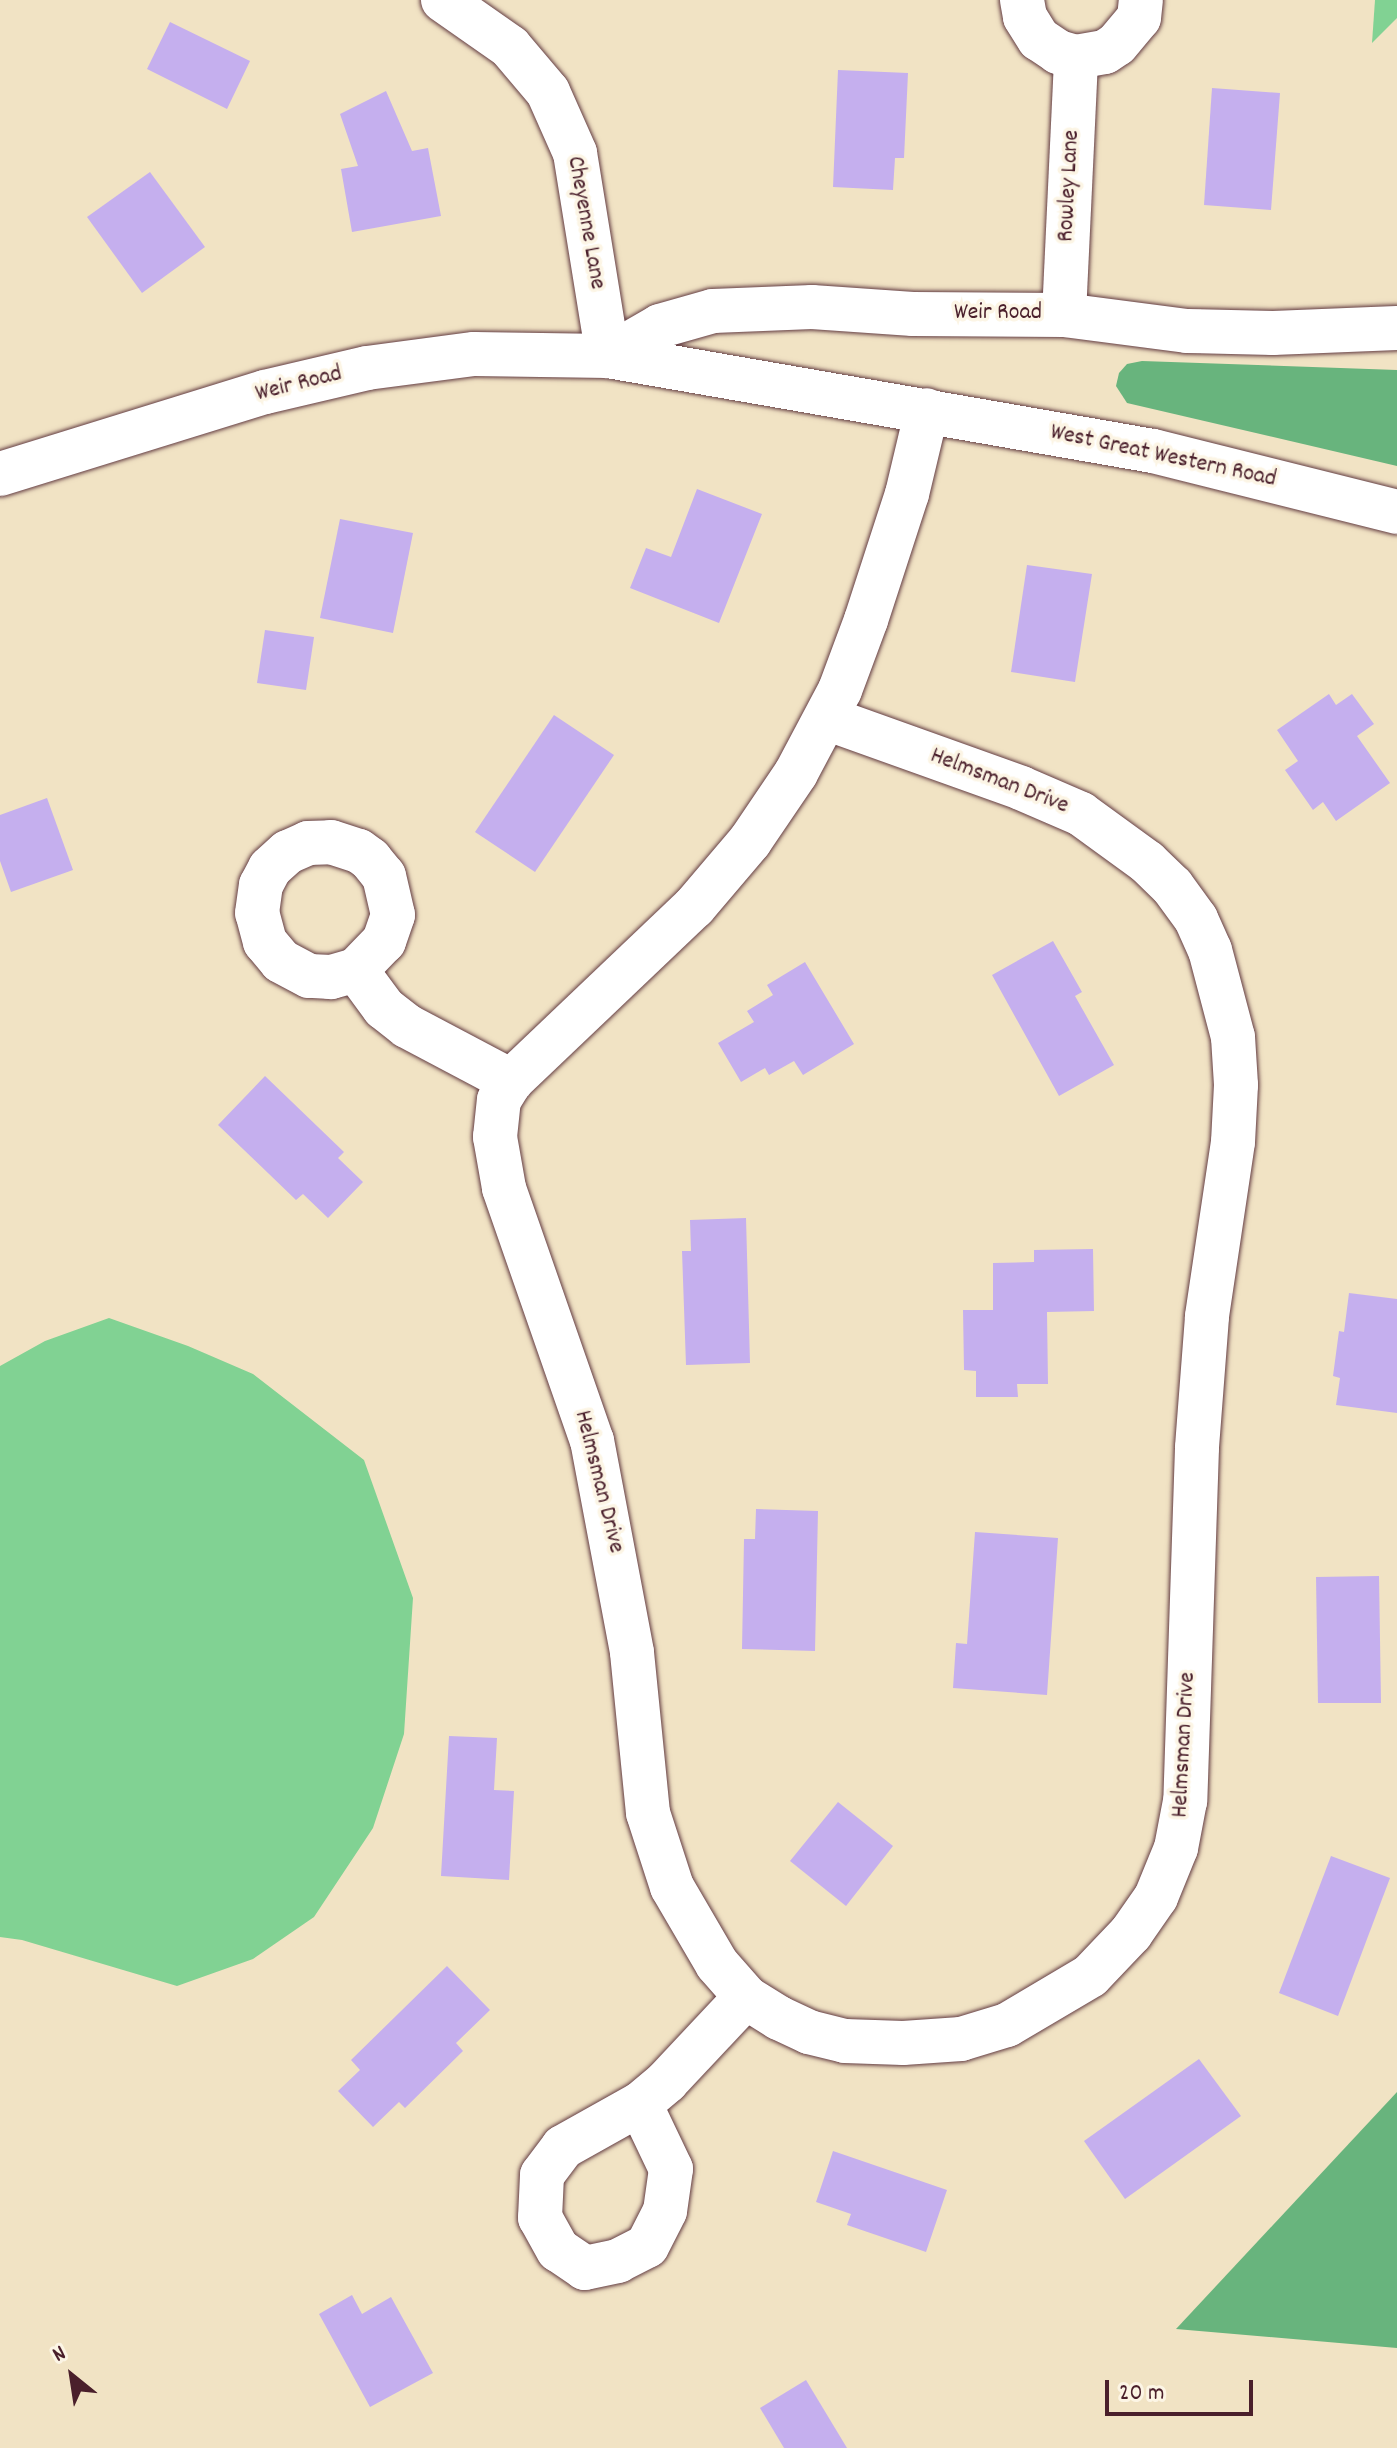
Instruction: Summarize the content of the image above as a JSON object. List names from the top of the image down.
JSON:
{
  "streets": {
    "street": [
      "Rowley Lane",
      "Cheyenne Lane",
      "Weir Road",
      "West Great Western Road",
      "Helmsman Drive"
    ]
  },
  "crossings": [
    ["Rowley Lane", "Weir Road"],
    ["Cheyenne Lane", "Weir Road"],
    ["Weir Road", "West Great Western Road"],
    ["Weir Road", "Helmsman Drive"],
    ["West Great Western Road", "Helmsman Drive"]
  ],
  "scale_bar": "20 m",
  "north": "top left"
}
